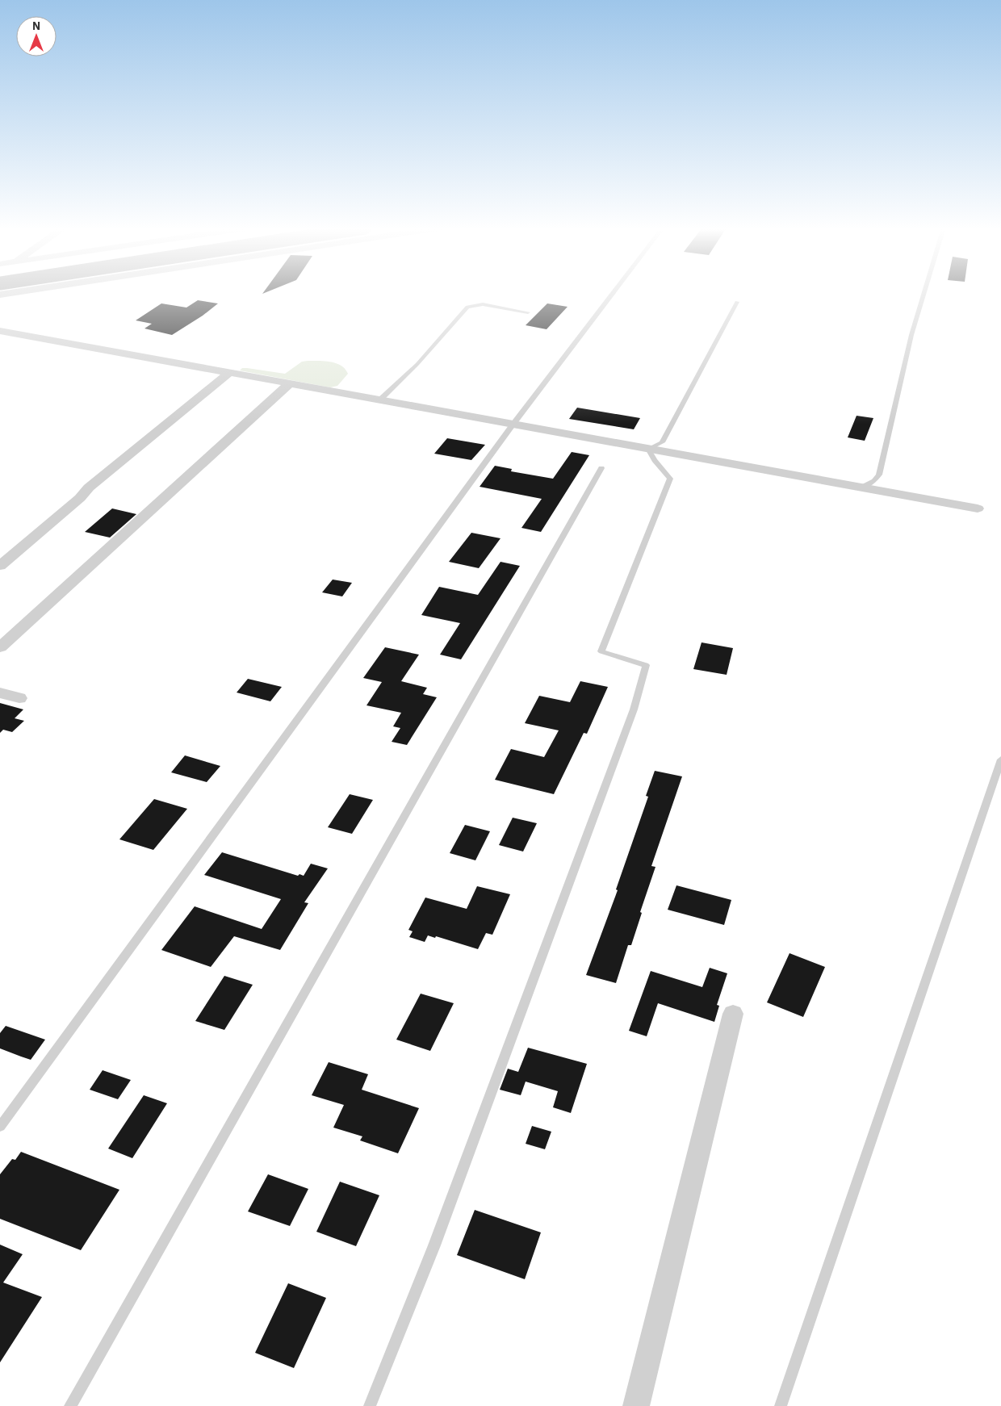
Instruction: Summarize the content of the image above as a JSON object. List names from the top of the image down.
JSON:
{
  "north": "top"
}
